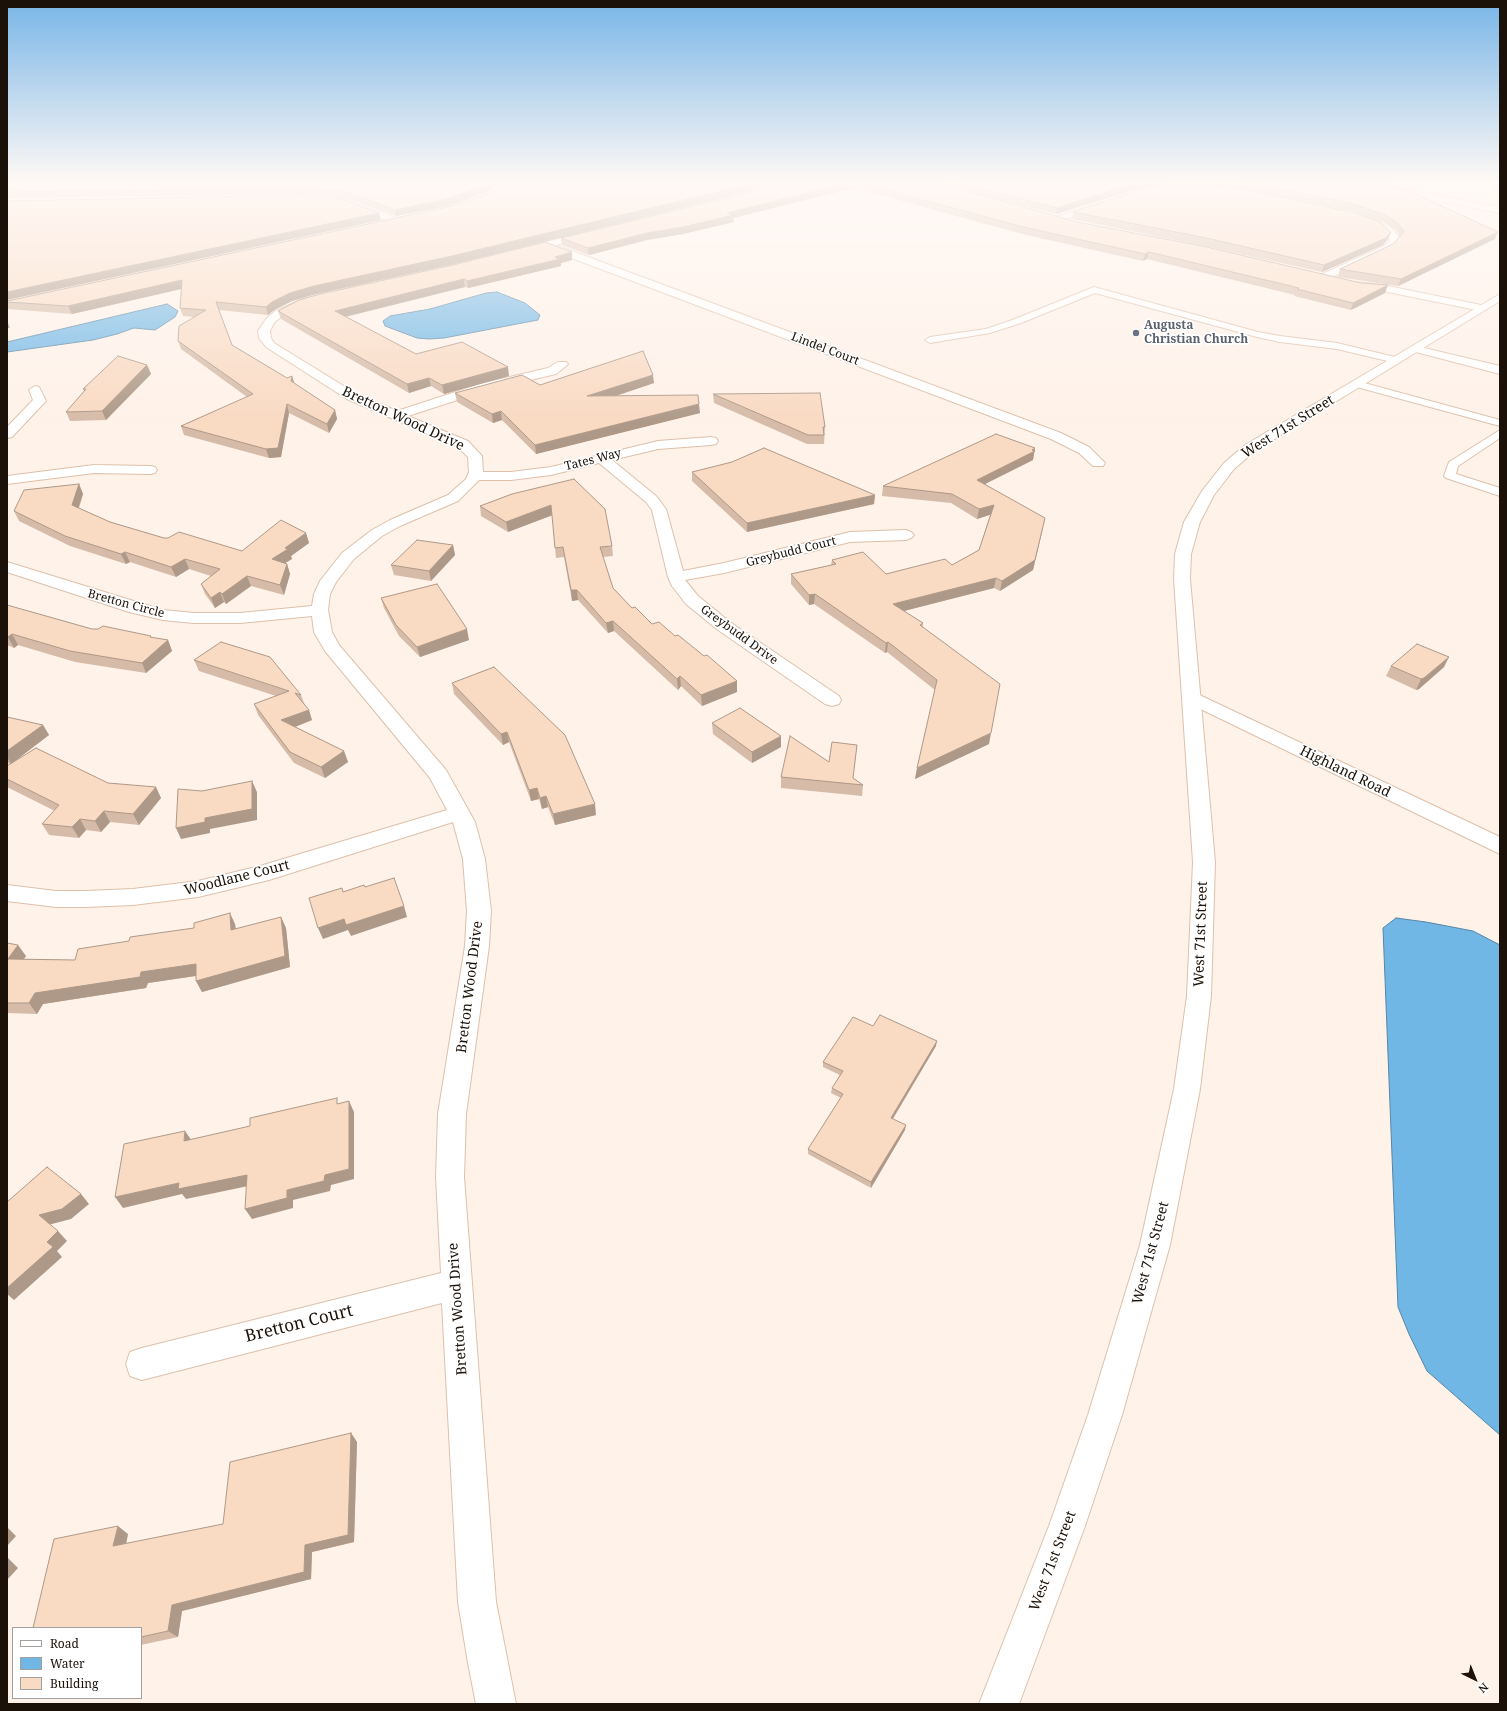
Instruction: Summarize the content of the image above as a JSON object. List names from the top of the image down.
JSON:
{
  "streets": {
    "street": [
      "Lindel Court",
      "Bretton Wood Drive",
      "West 71st Street",
      "Tates Way",
      "Greybudd Court",
      "Bretton Circle",
      "Greybudd Drive",
      "Highland Road",
      "Woodlane Court",
      "Bretton Court"
    ]
  },
  "crossings": [
    ["Bretton Wood Drive", "Tates Way"],
    ["Bretton Wood Drive", "Bretton Circle"],
    ["Bretton Wood Drive", "Woodlane Court"],
    ["Bretton Wood Drive", "Bretton Court"],
    ["West 71st Street", "Highland Road"],
    ["Tates Way", "Greybudd Drive"],
    ["Greybudd Court", "Greybudd Drive"]
  ],
  "places": ["Augusta Christian Church"],
  "legend": ["Road", "Water", "Building"],
  "north": "bottom right"
}
